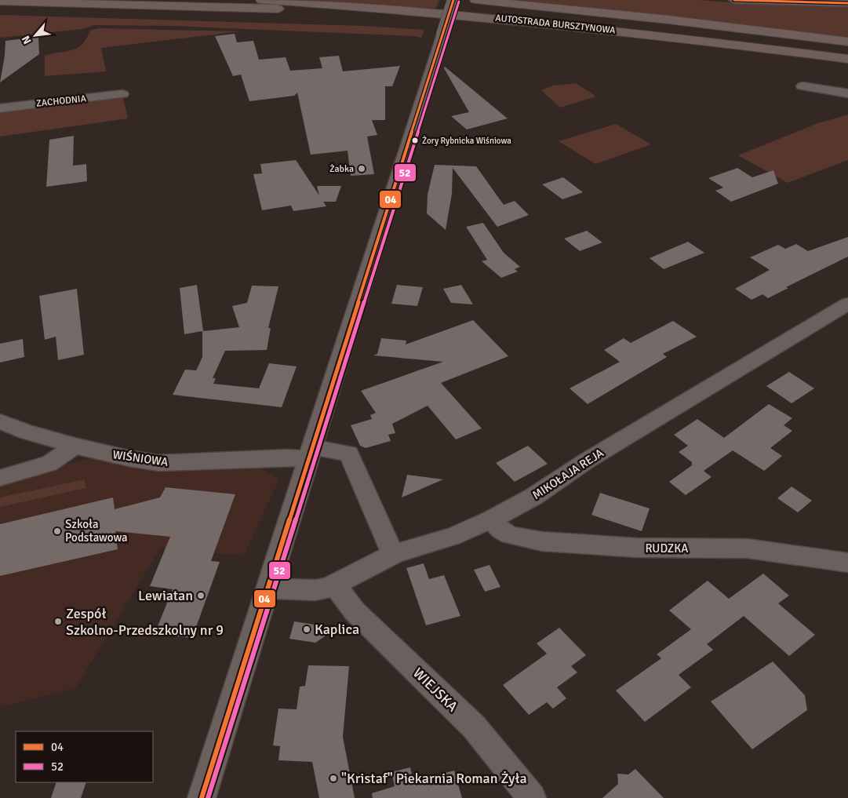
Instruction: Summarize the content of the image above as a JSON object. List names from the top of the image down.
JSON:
{
  "streets": {
    "highway": ["AUTOSTRADA BURSZTYNOWA"],
    "street": [
      "ZACHODNIA",
      "WIŚNIOWA",
      "MIKOŁAJA REJA",
      "RUDZKA",
      "WIEJSKA"
    ]
  },
  "crossings": [
    ["WIŚNIOWA", "MIKOŁAJA REJA"],
    ["MIKOŁAJA REJA", "RUDZKA"],
    ["MIKOŁAJA REJA", "WIEJSKA"]
  ],
  "places": [
    "Żory Rybnicka Wiśniowa",
    "Żabka",
    "Szkoła Podstawowa",
    "Lewiatan",
    "Zespół Szkolno-Przedszkolny nr 9",
    "Kaplica",
    "\"Kristaf\" Piekarnia Roman Żyła"
  ],
  "lines": ["transit line 04", "transit line 52"],
  "legend": ["04", "52"],
  "north": "bottom left"
}
